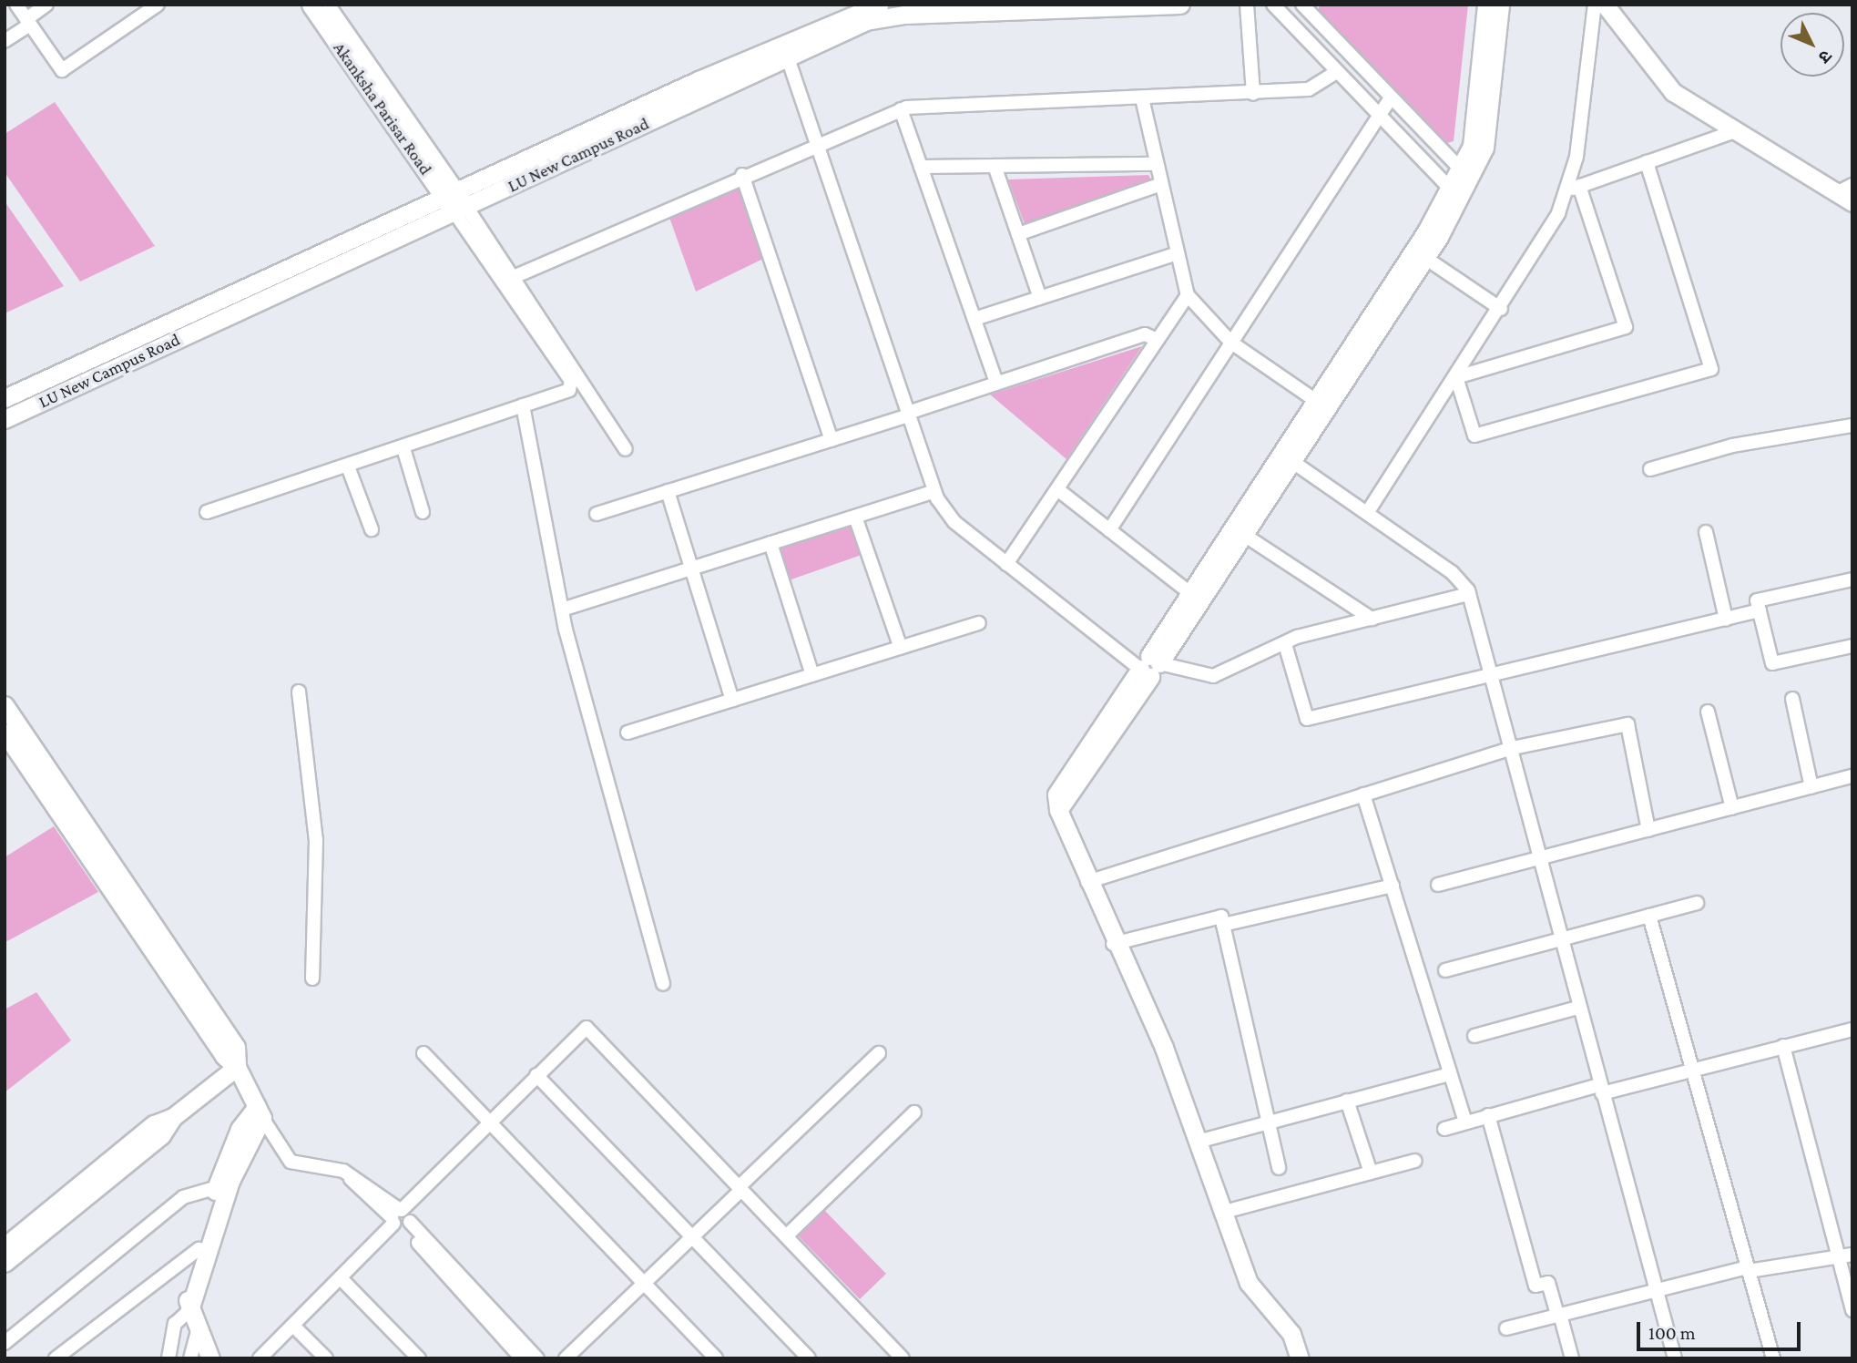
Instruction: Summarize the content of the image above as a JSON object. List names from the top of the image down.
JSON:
{
  "streets": {
    "street": ["Akanksha Parisar Road", "LU New Campus Road"]
  },
  "crossings": [
    ["Akanksha Parisar Road", "LU New Campus Road"]
  ],
  "scale_bar": "100 m",
  "north": "bottom right"
}
